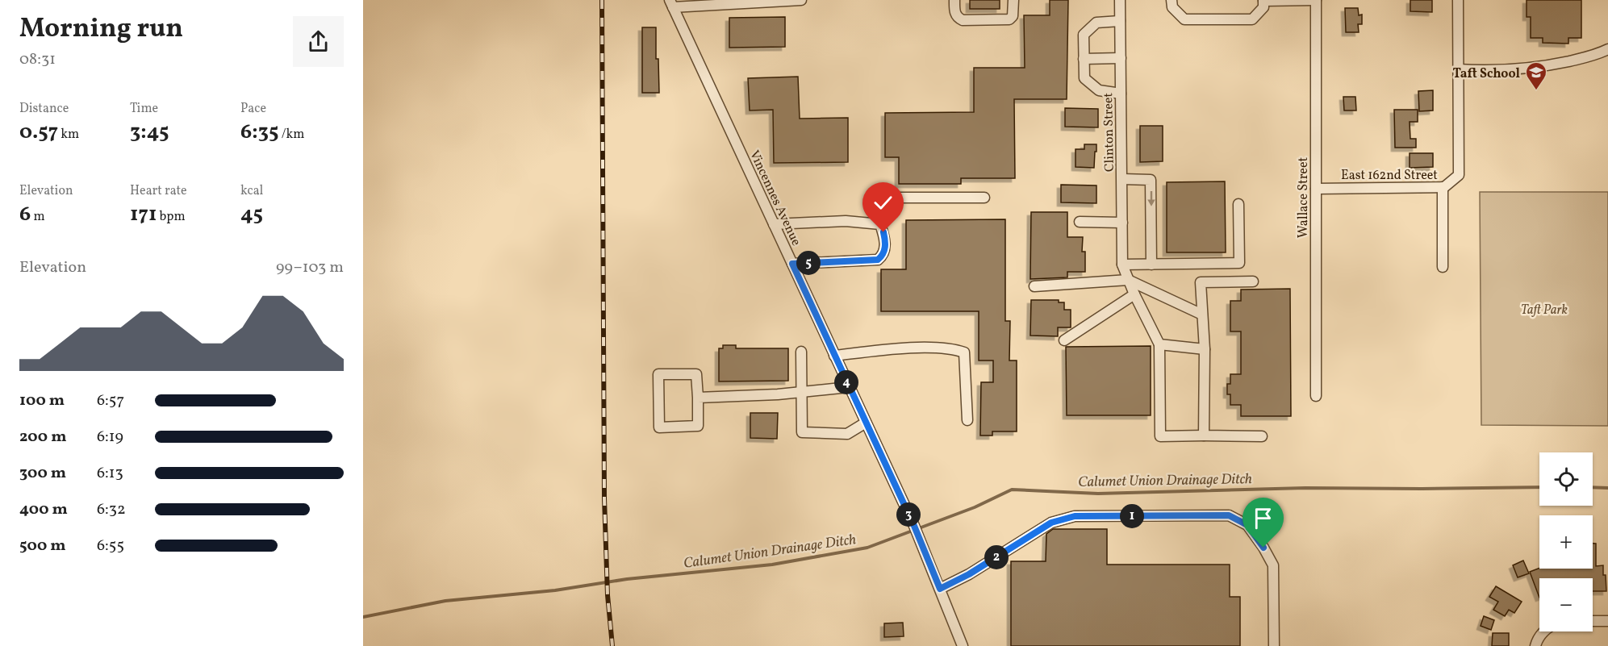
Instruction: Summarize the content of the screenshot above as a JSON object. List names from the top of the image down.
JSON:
{
  "streets": {
    "street": [
      "Clinton Street",
      "East 162nd Street",
      "Vincennes Avenue",
      "Wallace Street"
    ]
  },
  "crossings": [
    ["East 162nd Street", "Wallace Street"]
  ],
  "water": ["Calumet Union Drainage Ditch"],
  "parks": ["Taft Park"],
  "places": {
    "school or university": ["Taft School"]
  },
  "page": {
    "heading": ["Morning run", "08:31"],
    "stats": [
      ["Distance", "0.57 km"],
      ["Time", "3:45"],
      ["Pace", "6:35 /km"],
      ["Elevation", "6 m"],
      ["Heart rate", "171 bpm"],
      ["kcal", "45"]
    ],
    "chart": ["Elevation", "99–103 m"],
    "pins": [
      "5",
      "4",
      "3",
      "1",
      "2"
    ],
    "list": [
      {
        "name": "100 m",
        "note": "6:57"
      },
      {
        "name": "200 m",
        "note": "6:19"
      },
      {
        "name": "300 m",
        "note": "6:13"
      },
      {
        "name": "400 m",
        "note": "6:32"
      },
      {
        "name": "500 m",
        "note": "6:55"
      }
    ],
    "map_buttons": ["+", "−"]
  }
}
